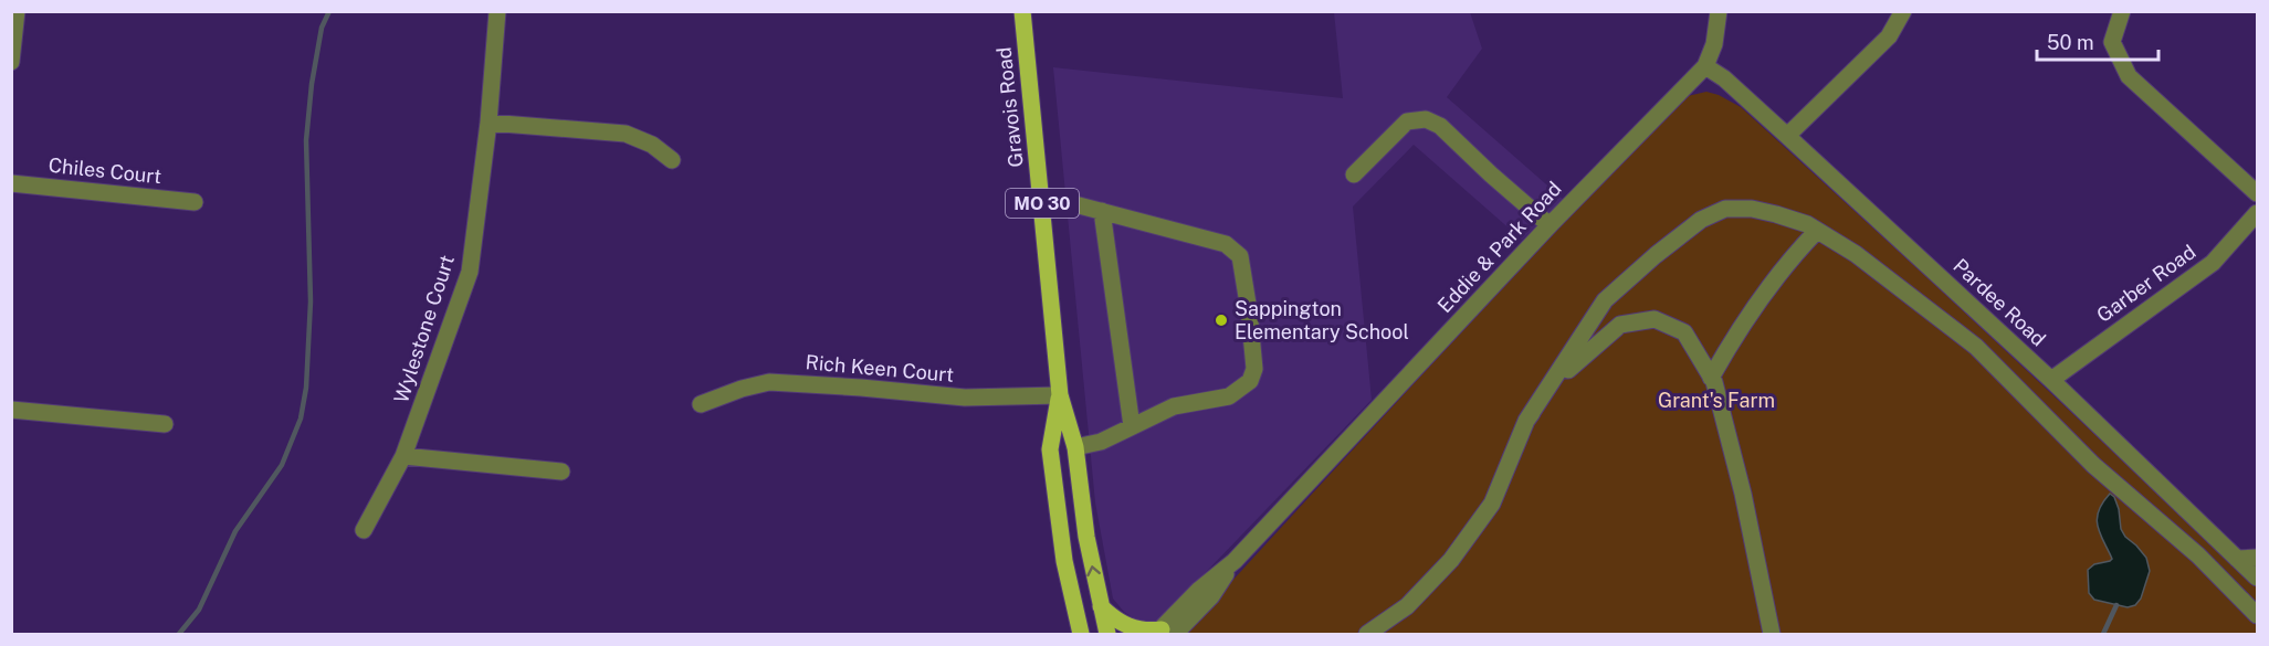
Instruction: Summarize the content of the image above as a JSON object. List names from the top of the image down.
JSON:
{
  "streets": {
    "main road": ["Gravois Road", "MO 30"],
    "street": [
      "Chiles Court",
      "Eddie & Park Road",
      "Garber Road",
      "Pardee Road",
      "Wylestone Court",
      "Rich Keen Court"
    ]
  },
  "crossings": [
    ["Gravois Road", "Rich Keen Court"],
    ["Eddie & Park Road", "Pardee Road"],
    ["Garber Road", "Pardee Road"]
  ],
  "parks": ["Grant's Farm"],
  "places": ["Sappington Elementary School"],
  "scale_bar": "50 m"
}
